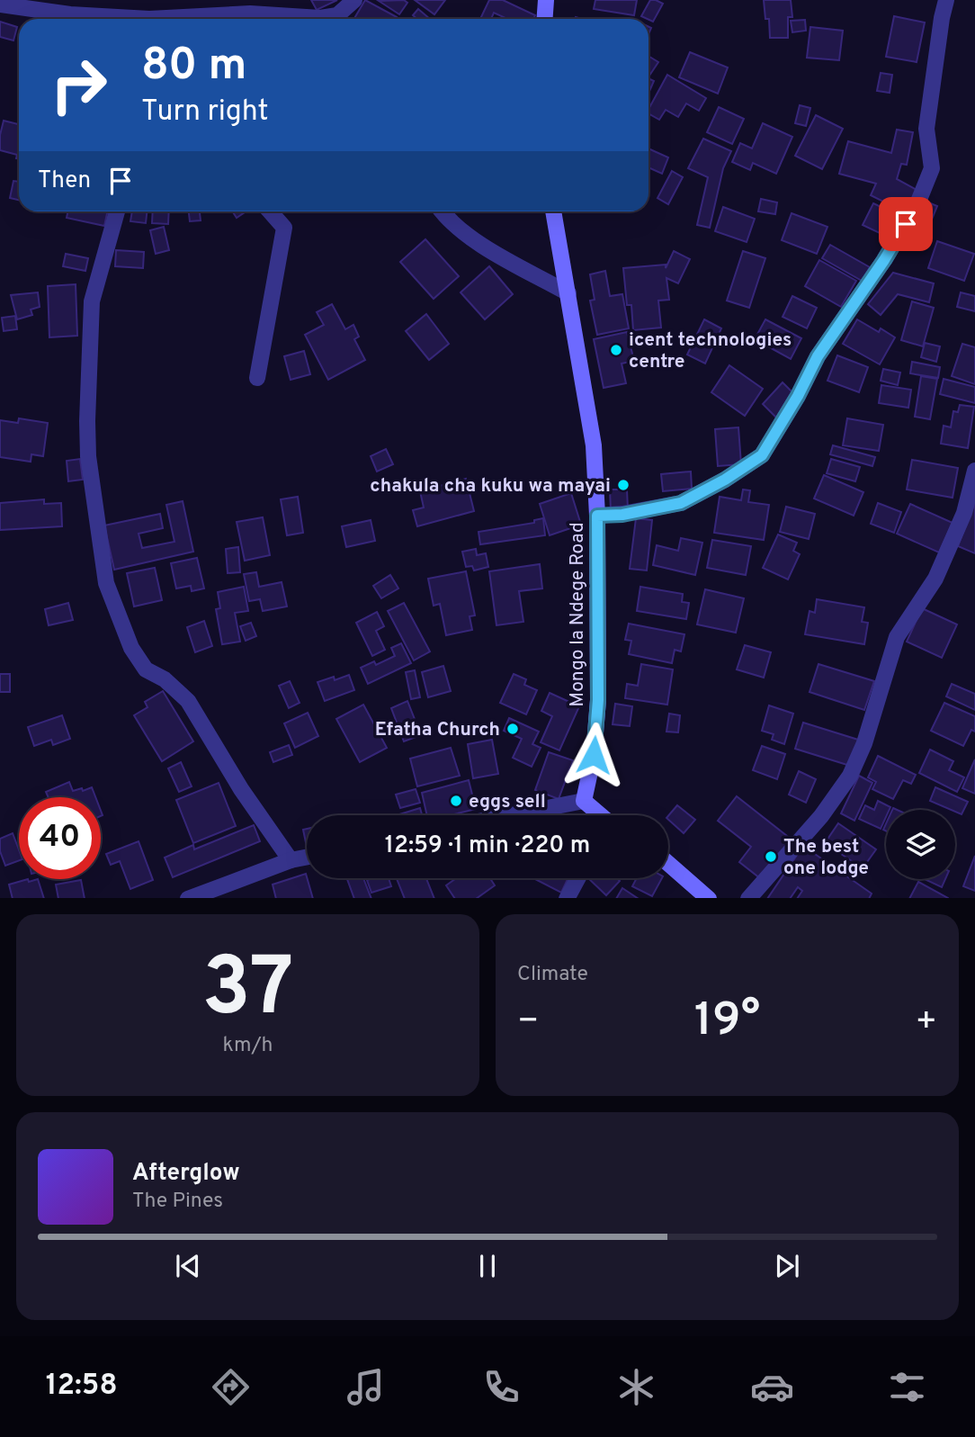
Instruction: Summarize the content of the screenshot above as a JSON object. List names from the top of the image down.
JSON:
{
  "streets": {
    "street": ["Mongo la Ndege Road"]
  },
  "places": [
    "icent technologies centre",
    "chakula cha kuku wa mayai",
    "Efatha Church",
    "eggs sell",
    "The best one lodge"
  ],
  "page": {
    "turn": ["80 m", "Turn right"],
    "then": "Then",
    "limit": "40",
    "trip": "12:59 · 1 min · 220 m",
    "tile": [
      ["37", "km/h"],
      "Climate"
    ],
    "heat": ["−", "19°", "+"],
    "song": ["Afterglow", "The Pines"],
    "tabs": "12:58"
  }
}
